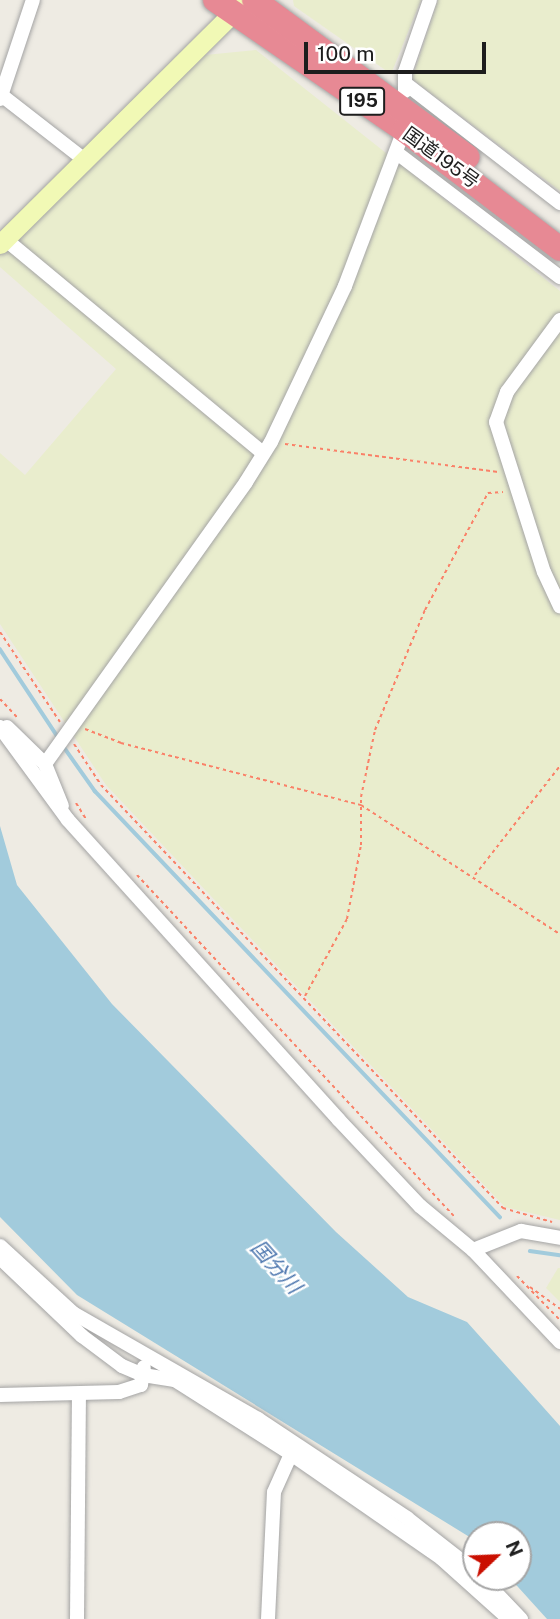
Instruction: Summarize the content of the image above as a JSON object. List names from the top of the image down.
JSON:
{
  "streets": {
    "highway": ["195", "国道195号"]
  },
  "water": ["国分川"],
  "scale_bar": "100 m",
  "north": "top right"
}
